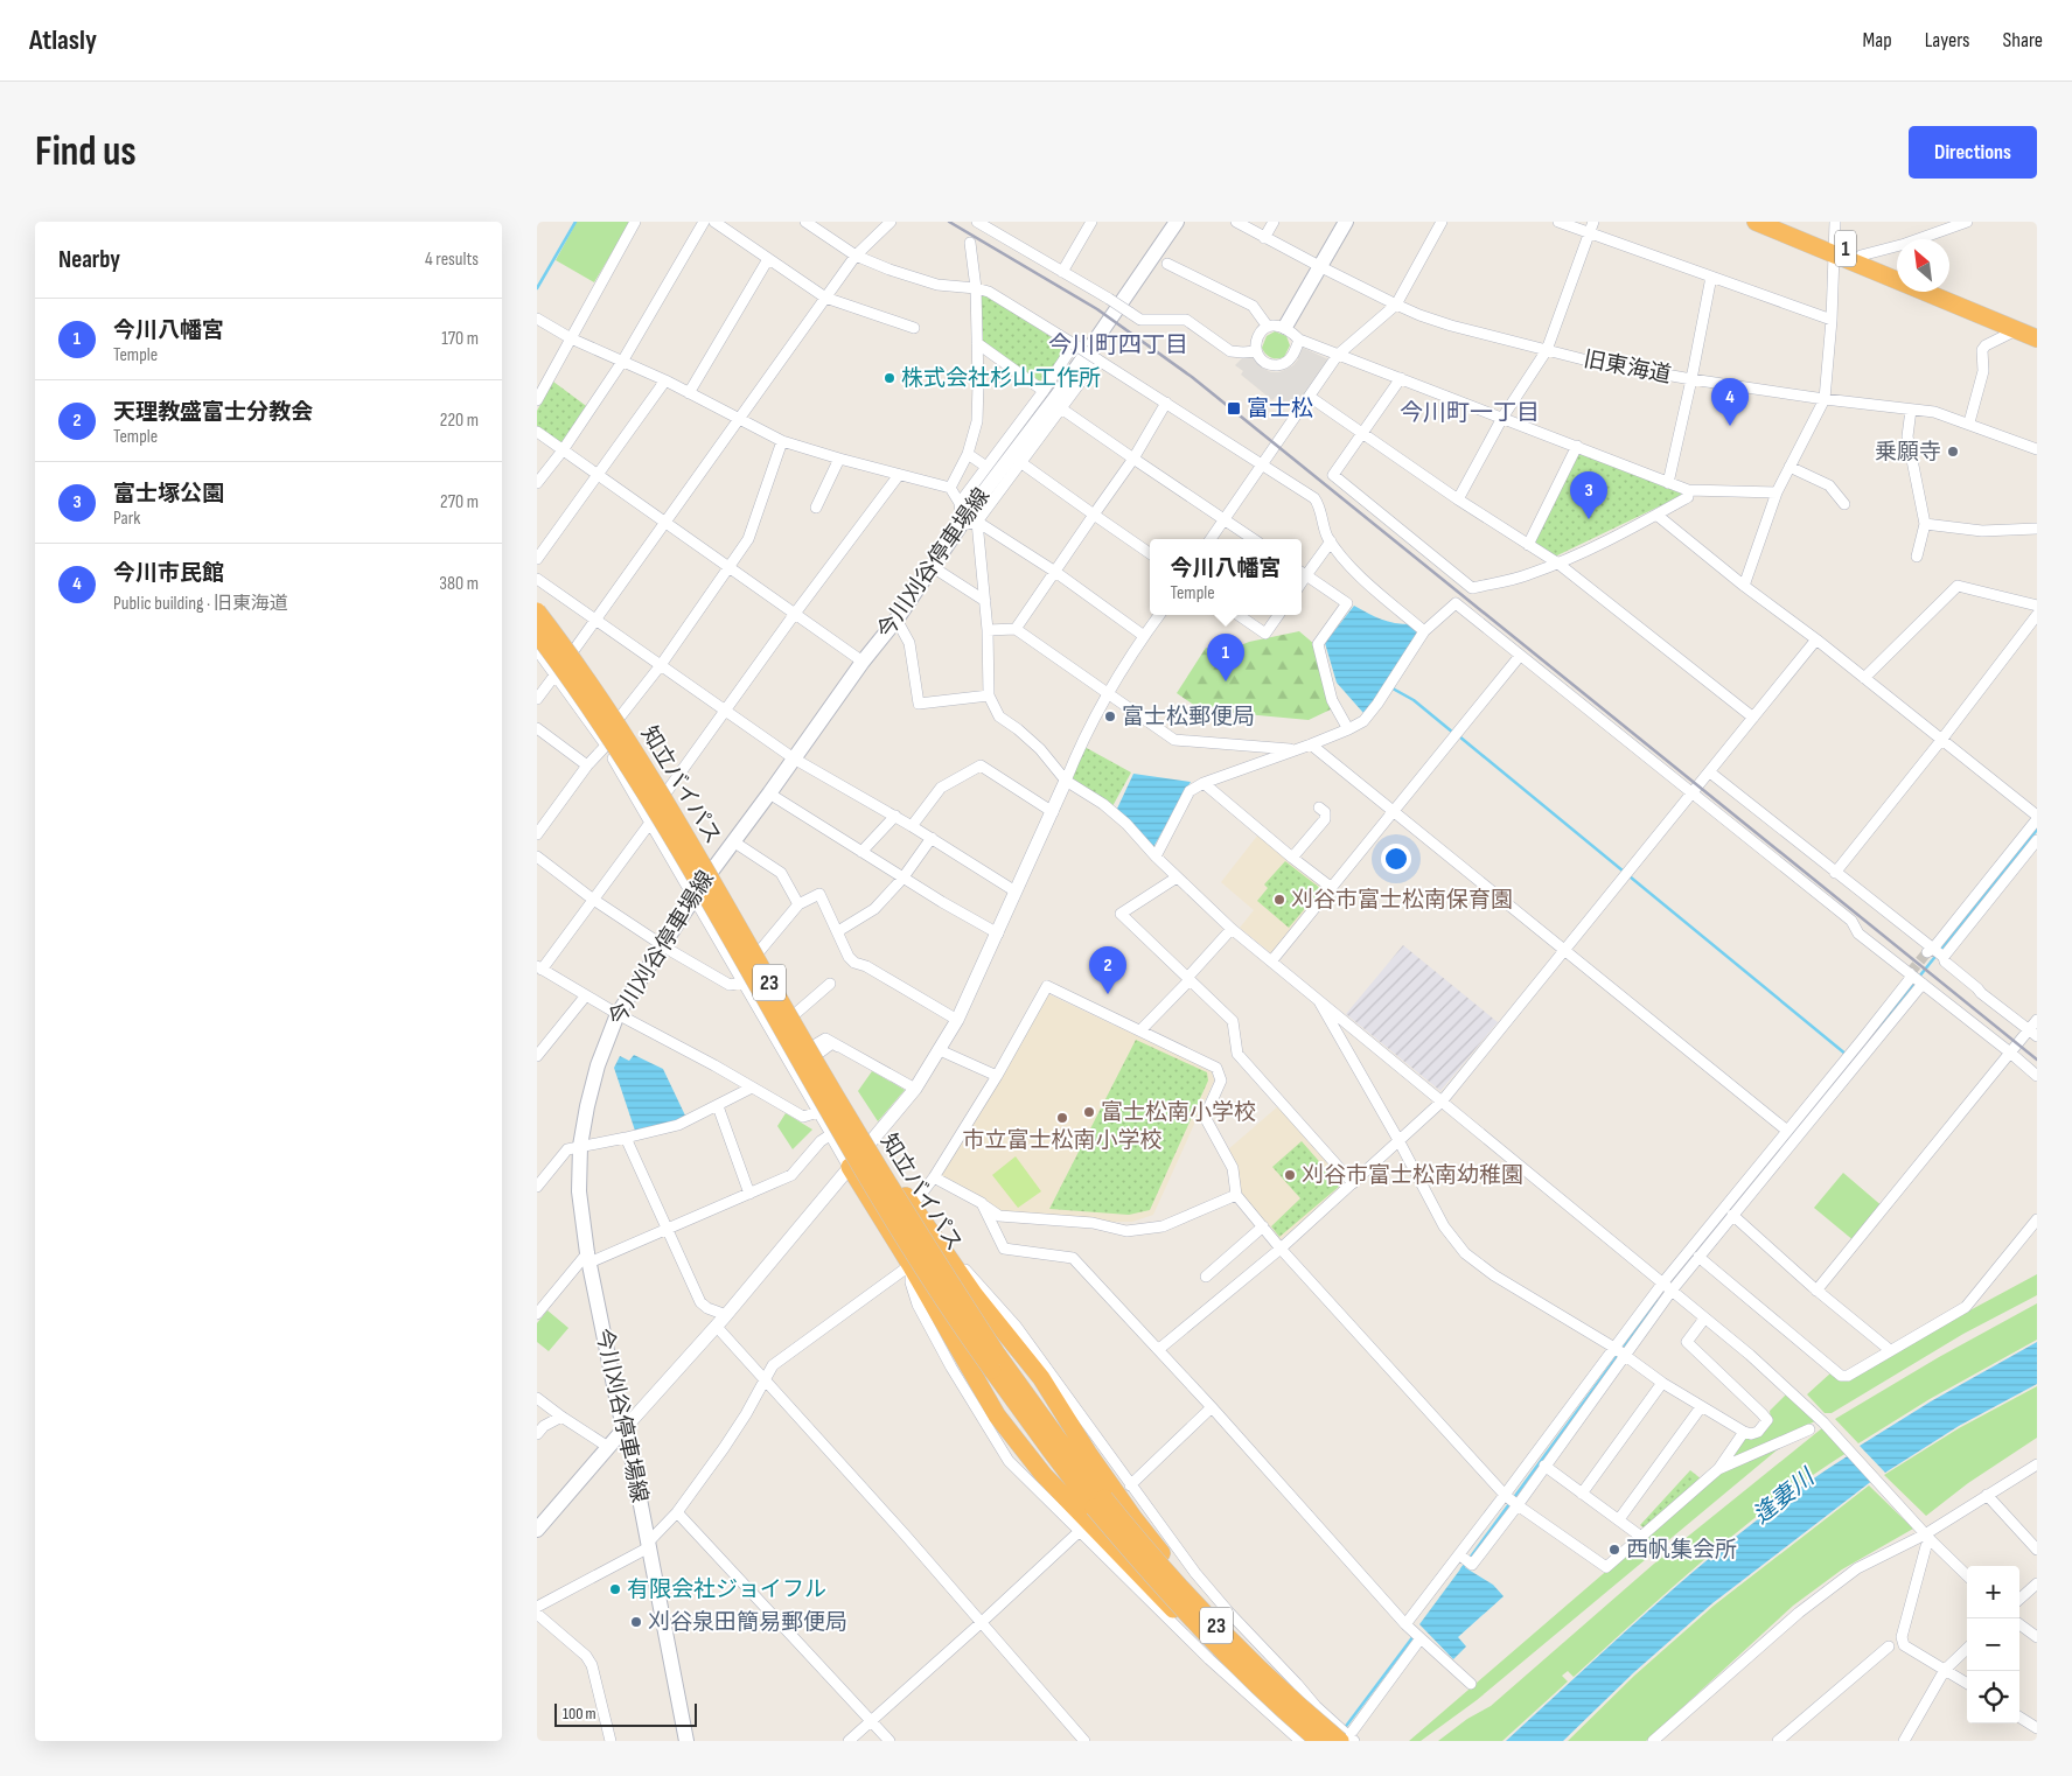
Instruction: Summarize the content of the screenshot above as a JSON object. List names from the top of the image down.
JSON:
{
  "streets": {
    "highway": ["1", "知立バイパス", "23"],
    "main road": ["今川刈谷停車場線"],
    "street": ["旧東海道"]
  },
  "districts": ["今川町四丁目", "今川町一丁目"],
  "water": ["逢妻川"],
  "places": {
    "other": [
      "株式会社杉山工作所",
      "乗願寺",
      "富士松郵便局",
      "刈谷市富士松南保育園",
      "富士松南小学校",
      "市立富士松南小学校",
      "刈谷市富士松南幼稚園",
      "西帆集会所",
      "有限会社ジョイフル",
      "刈谷泉田簡易郵便局"
    ],
    "transit": ["富士松"]
  },
  "scale_bar": "100 m",
  "north": "top left",
  "page": {
    "header": "Atlasly",
    "nav": ["Map", "Layers", "Share"],
    "buttons": "Directions",
    "title": "Find us",
    "heading": ["Nearby", "4 results"],
    "list": [
      {
        "mark": "1",
        "name": "今川八幡宮",
        "note": "Temple",
        "value": "170 m"
      },
      {
        "mark": "2",
        "name": "天理教盛富士分教会",
        "note": "Temple",
        "value": "220 m"
      },
      {
        "mark": "3",
        "name": "富士塚公園",
        "note": "Park",
        "value": "270 m"
      },
      {
        "mark": "4",
        "name": "今川市民館",
        "note": "Public building · 旧東海道",
        "value": "380 m"
      }
    ],
    "pins": [
      "4",
      "3",
      "1",
      "2"
    ],
    "popup": ["今川八幡宮", "Temple"],
    "map_buttons": ["+", "−"],
    "scale": "100 m"
  }
}
